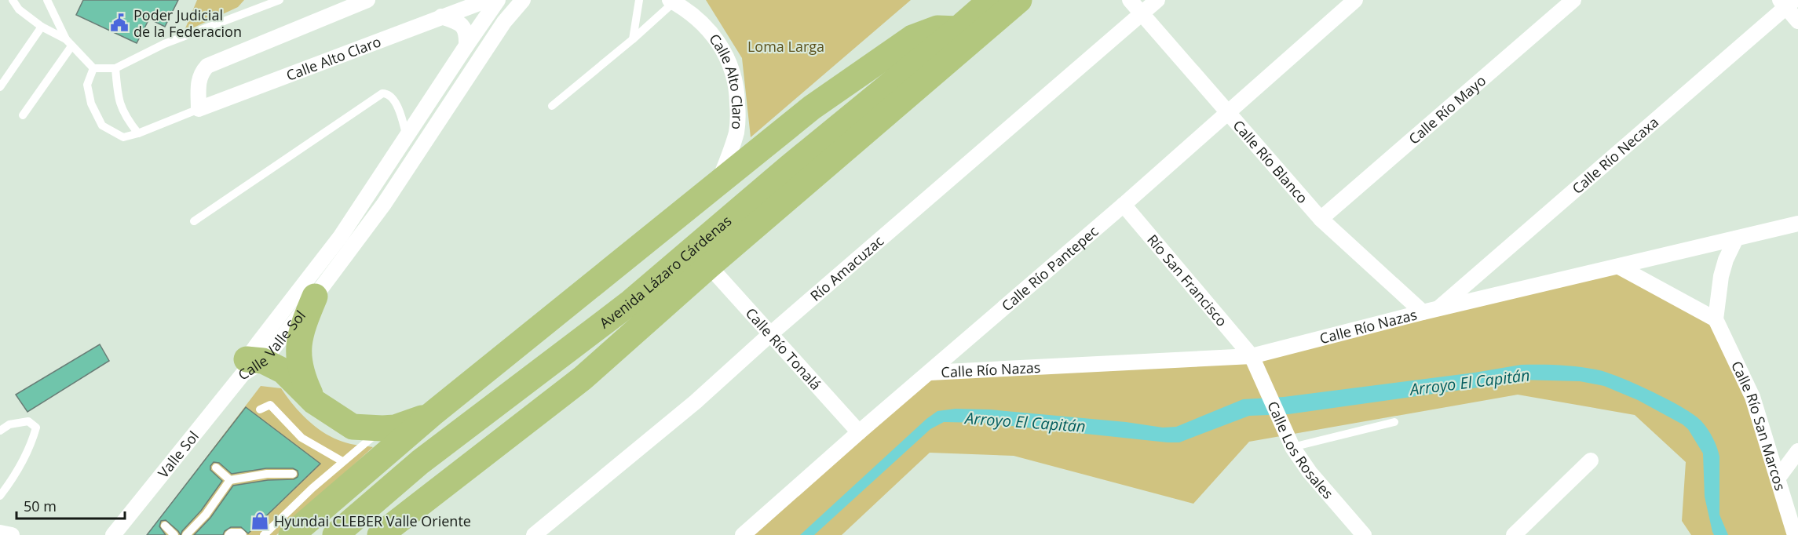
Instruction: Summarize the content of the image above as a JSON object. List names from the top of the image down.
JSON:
{
  "streets": {
    "highway": ["Avenida Lázaro Cárdenas"],
    "street": [
      "Calle Alto Claro",
      "Calle Río Mayo",
      "Calle Río Necaxa",
      "Calle Río Blanco",
      "Calle Río Pantepec",
      "Río Amacuzac",
      "Río San Francisco",
      "Calle Río Nazas",
      "Calle Valle Sol",
      "Calle Río Tonalá",
      "Calle Río San Marcos",
      "Calle Los Rosales",
      "Valle Sol"
    ]
  },
  "crossings": [
    ["Calle Río Mayo", "Calle Río Blanco"],
    ["Calle Río Necaxa", "Calle Río Blanco"],
    ["Calle Río Necaxa", "Calle Río Nazas"],
    ["Calle Río Blanco", "Calle Río Pantepec"],
    ["Calle Río Blanco", "Río Amacuzac"],
    ["Calle Río Blanco", "Calle Río Nazas"],
    ["Calle Río Pantepec", "Río San Francisco"],
    ["Calle Río Pantepec", "Calle Río Nazas"],
    ["Calle Río Pantepec", "Calle Río Tonalá"],
    ["Río Amacuzac", "Calle Río Tonalá"],
    ["Avenida Lázaro Cárdenas", "Calle Río Tonalá"],
    ["Río San Francisco", "Calle Río Nazas"],
    ["Río San Francisco", "Calle Los Rosales"],
    ["Calle Río Nazas", "Calle Los Rosales"],
    ["Calle Valle Sol", "Valle Sol"]
  ],
  "water": ["Arroyo El Capitán"],
  "parks": ["Loma Larga"],
  "places": {
    "public building": ["Poder Judicial de la Federacion"],
    "shop": ["Hyundai CLEBER Valle Oriente"]
  },
  "scale_bar": "50 m"
}
